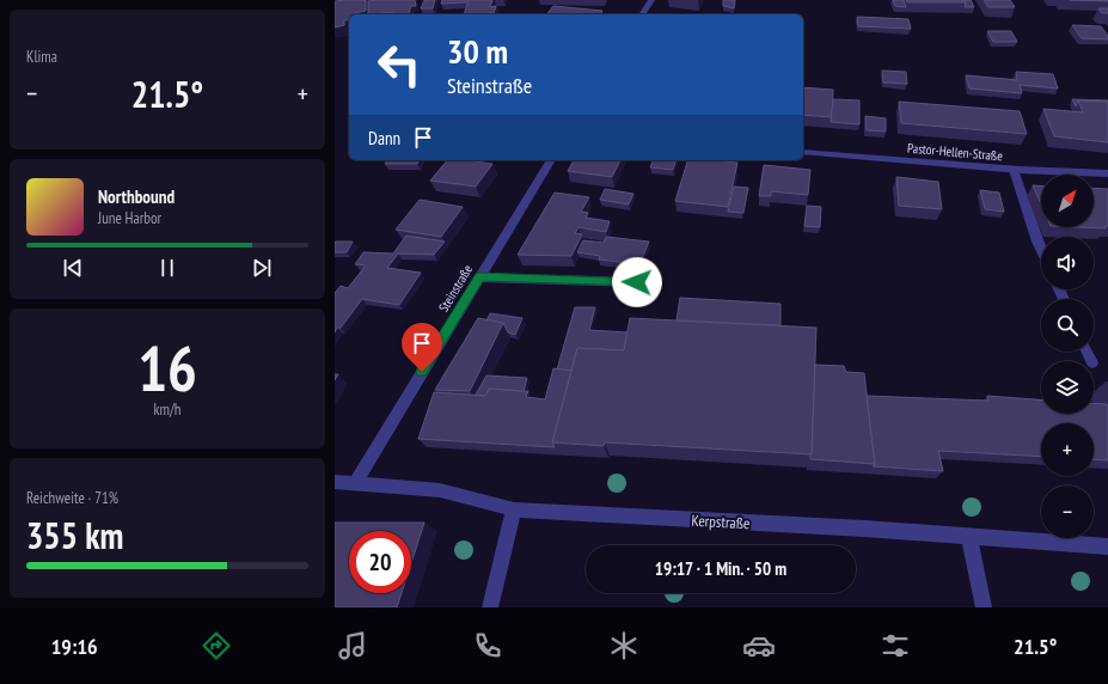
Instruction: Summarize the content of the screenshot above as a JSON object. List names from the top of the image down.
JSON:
{
  "streets": {
    "street": ["Pastor-Hellen-Straße", "Steinstraße", "Kerpstraße"]
  },
  "crossings": [
    ["Steinstraße", "Kerpstraße"]
  ],
  "north": "top right",
  "page": {
    "tile": [
      "Klima",
      ["16", "km/h"],
      ["Reichweite · 71%", "355 km"]
    ],
    "turn": ["30 m", "Steinstraße"],
    "heat": ["−", "21.5°", "+"],
    "then": "Dann",
    "map_buttons": ["+", "−"],
    "song": ["Northbound", "June Harbor"],
    "limit": "20",
    "trip": "19:17 · 1 Min. · 50 m",
    "tabs": ["19:16", "21.5°"]
  }
}
